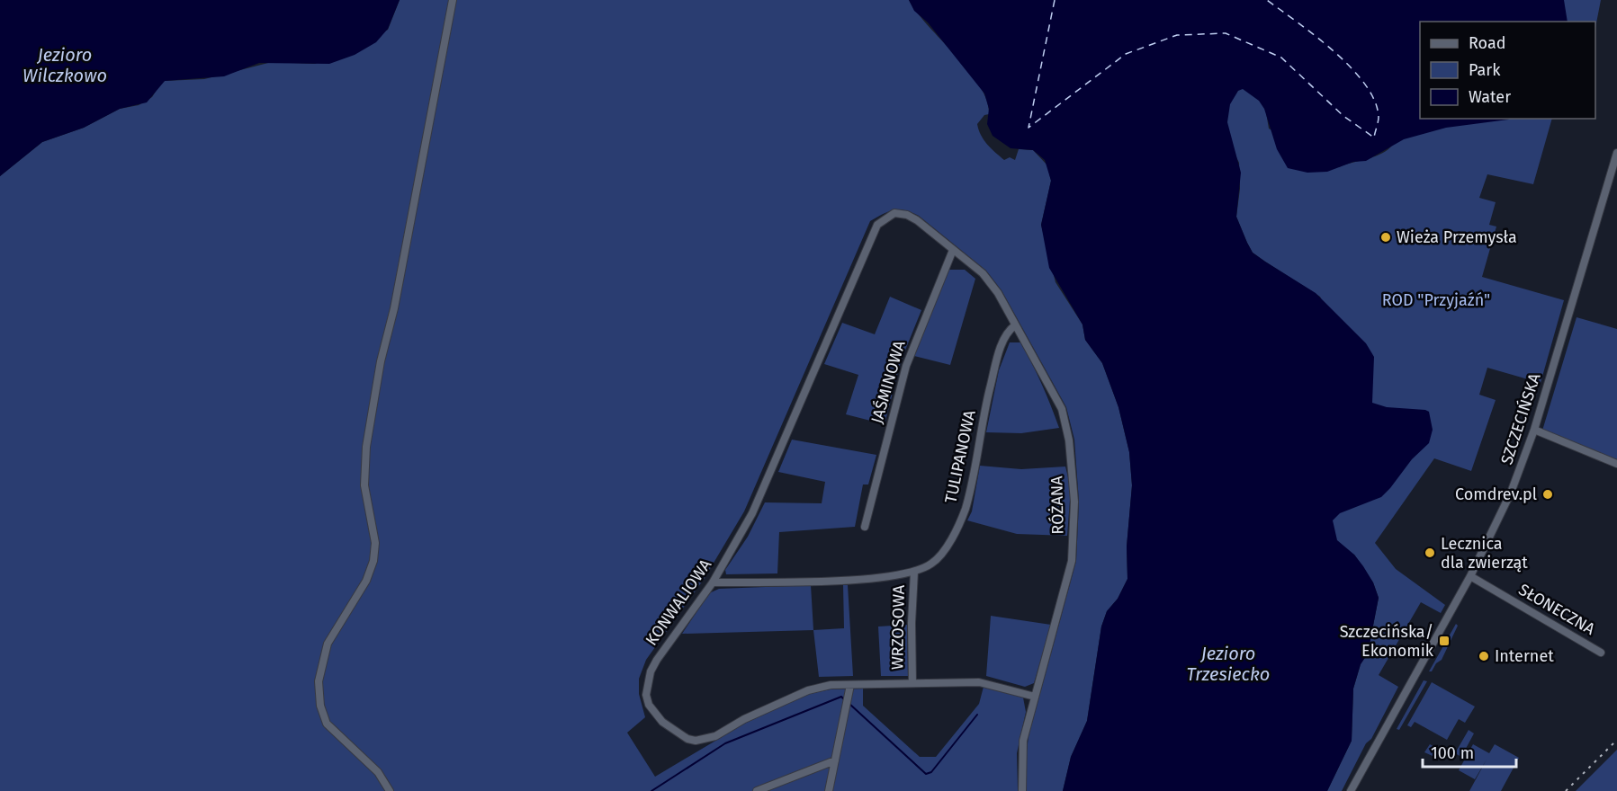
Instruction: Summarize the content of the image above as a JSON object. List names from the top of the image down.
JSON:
{
  "streets": {
    "street": [
      "JAŚMINOWA",
      "SZCZECIŃSKA",
      "TULIPANOWA",
      "RÓŻANA",
      "KONWALIOWA",
      "SŁONECZNA",
      "WRZOSOWA"
    ]
  },
  "crossings": [
    ["JAŚMINOWA", "RÓŻANA"],
    ["JAŚMINOWA", "KONWALIOWA"],
    ["SZCZECIŃSKA", "SŁONECZNA"],
    ["TULIPANOWA", "RÓŻANA"],
    ["TULIPANOWA", "KONWALIOWA"],
    ["TULIPANOWA", "WRZOSOWA"],
    ["RÓŻANA", "KONWALIOWA"],
    ["KONWALIOWA", "WRZOSOWA"]
  ],
  "water": ["Jezioro Wilczkowo", "Jezioro Trzesiecko"],
  "parks": ["ROD \"Przyjaźń\""],
  "places": {
    "other": [
      "Wieża Przemysła",
      "Comdrev.pl",
      "Lecznica dla zwierząt",
      "Internet"
    ],
    "transit": ["Szczecińska/ Ekonomik"]
  },
  "legend": ["Road", "Park", "Water"],
  "scale_bar": "100 m"
}
